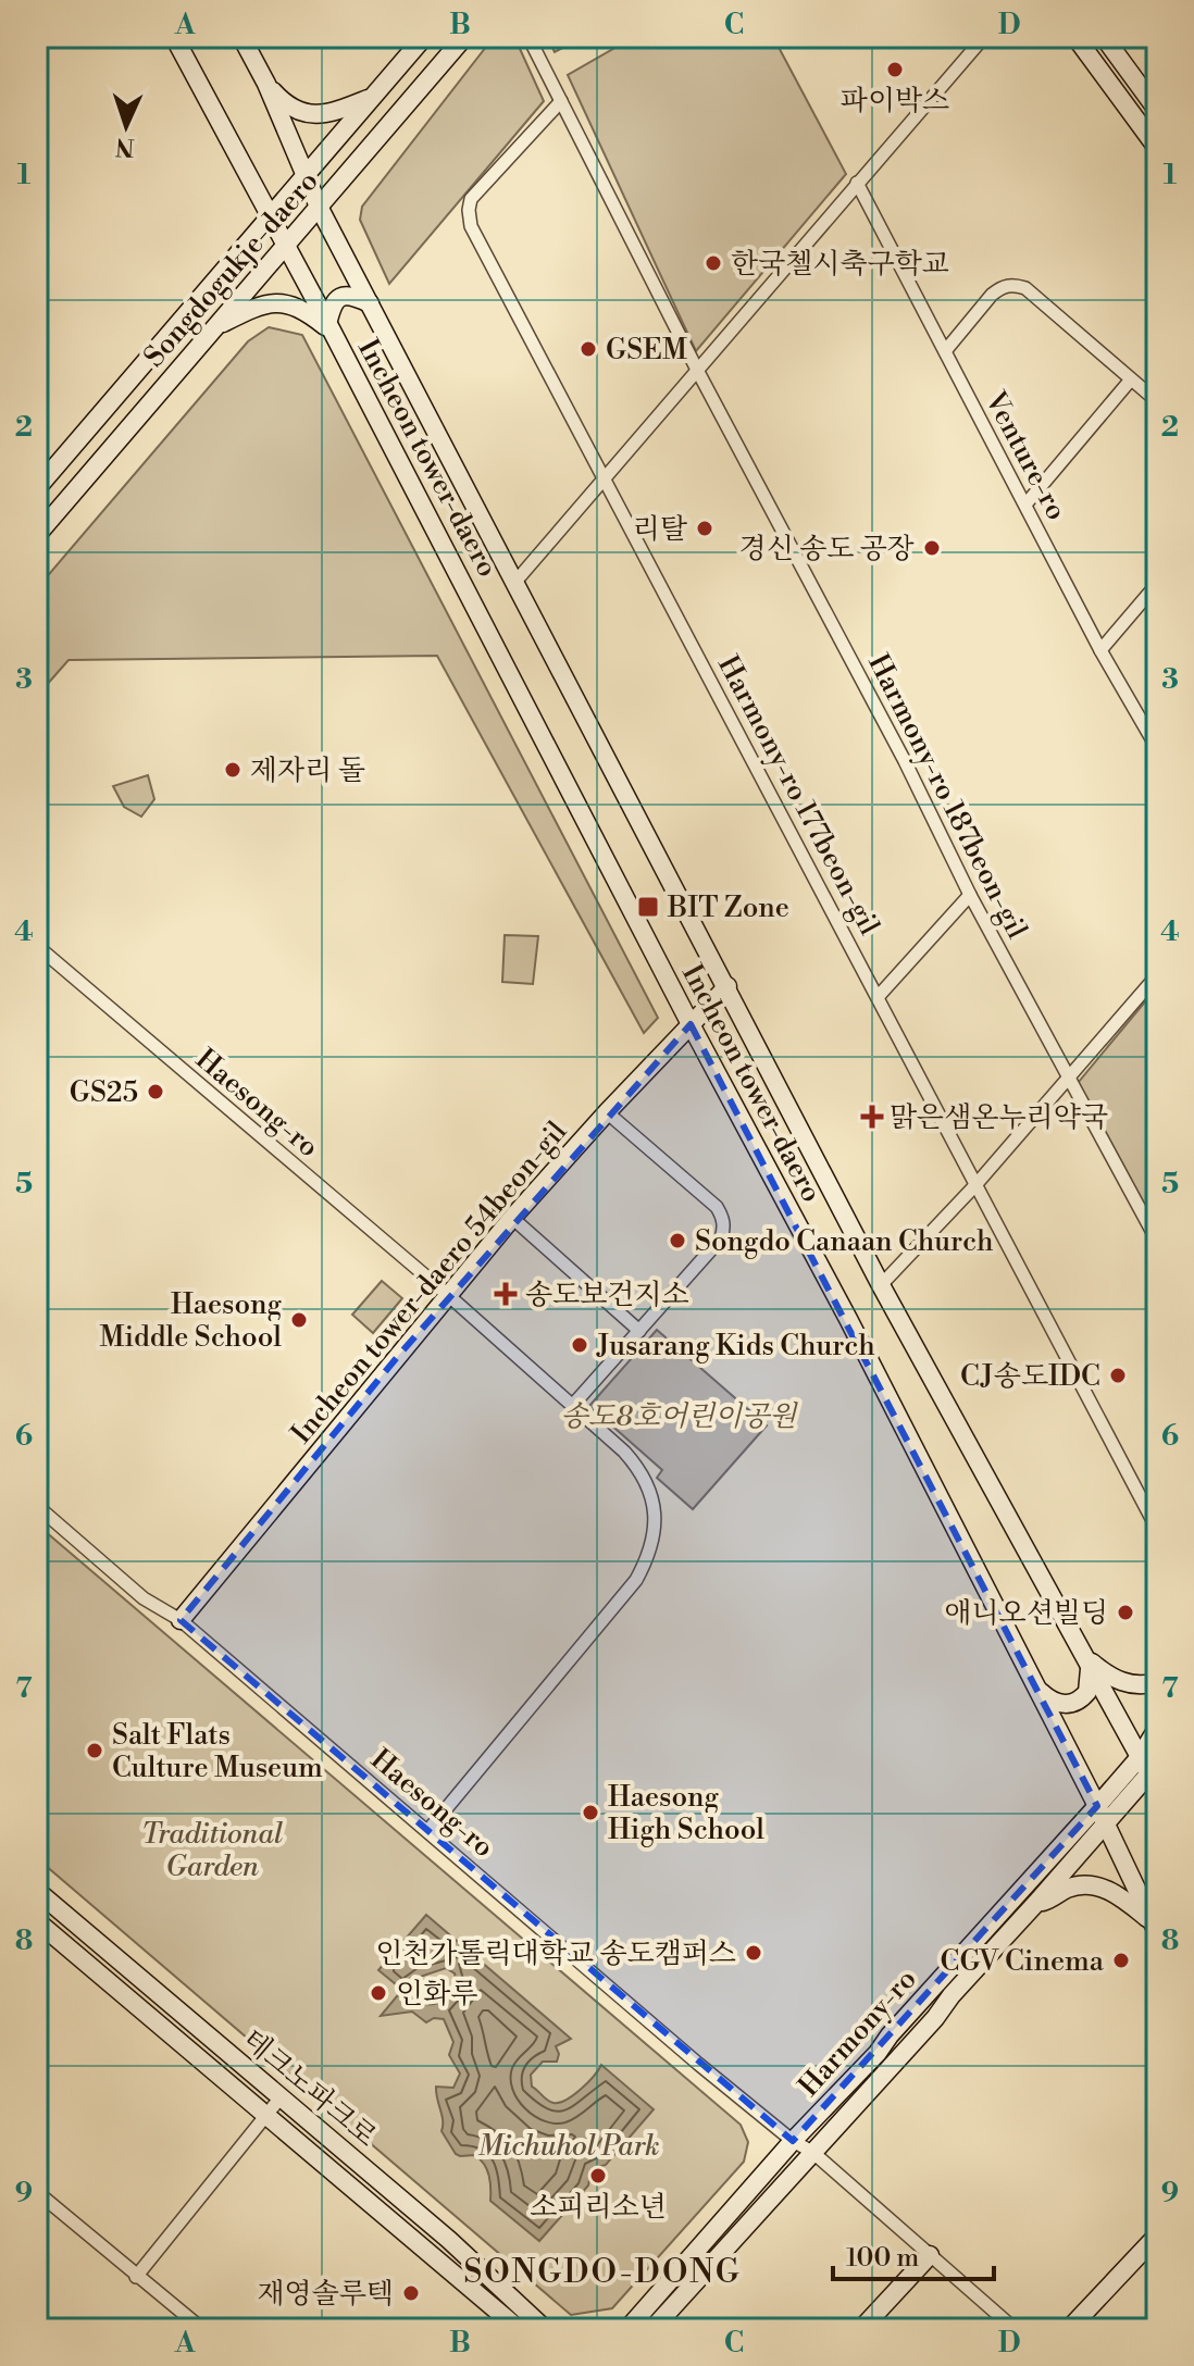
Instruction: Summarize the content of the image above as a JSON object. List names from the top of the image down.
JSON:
{
  "streets": {
    "main road": [
      "Songdogukje-daero",
      "Incheon tower-daero",
      "Incheon tower-daero 54beon-gil",
      "Harmony-ro",
      "테크노파크로"
    ],
    "street": [
      "Venture-ro",
      "Harmony-ro 177beon-gil",
      "Harmony-ro 187beon-gil",
      "Haesong-ro"
    ]
  },
  "crossings": [
    ["Songdogukje-daero", "Incheon tower-daero"],
    ["Incheon tower-daero", "Incheon tower-daero 54beon-gil"],
    ["Incheon tower-daero", "Harmony-ro"],
    ["Harmony-ro 177beon-gil", "Harmony-ro 187beon-gil"],
    ["Haesong-ro", "Incheon tower-daero 54beon-gil"],
    ["Haesong-ro", "Harmony-ro"]
  ],
  "districts": ["SONGDO-DONG"],
  "parks": ["송도8호어린이공원", "Traditional Garden", "Michuhol Park"],
  "places": {
    "other": [
      "파이박스",
      "한국첼시축구학교",
      "GSEM",
      "리탈",
      "경신 송도 공장",
      "제자리 돌",
      "GS25",
      "Songdo Canaan Church",
      "Haesong Middle School",
      "Jusarang Kids Church",
      "CJ송도IDC",
      "애니오션빌딩",
      "Salt Flats Culture Museum",
      "Haesong High School",
      "인천가톨릭대학교 송도캠퍼스",
      "CGV Cinema",
      "인화루",
      "소피리소년",
      "재영솔루텍"
    ],
    "transit": ["BIT Zone"],
    "health": ["맑은샘온누리약국", "송도보건지소"]
  },
  "scale_bar": "100 m",
  "north": "bottom",
  "grid": {
    "columns": [
      "A",
      "B",
      "C",
      "D"
    ],
    "rows": [
      "1",
      "2",
      "3",
      "4",
      "5",
      "6",
      "7",
      "8",
      "9"
    ]
  }
}
